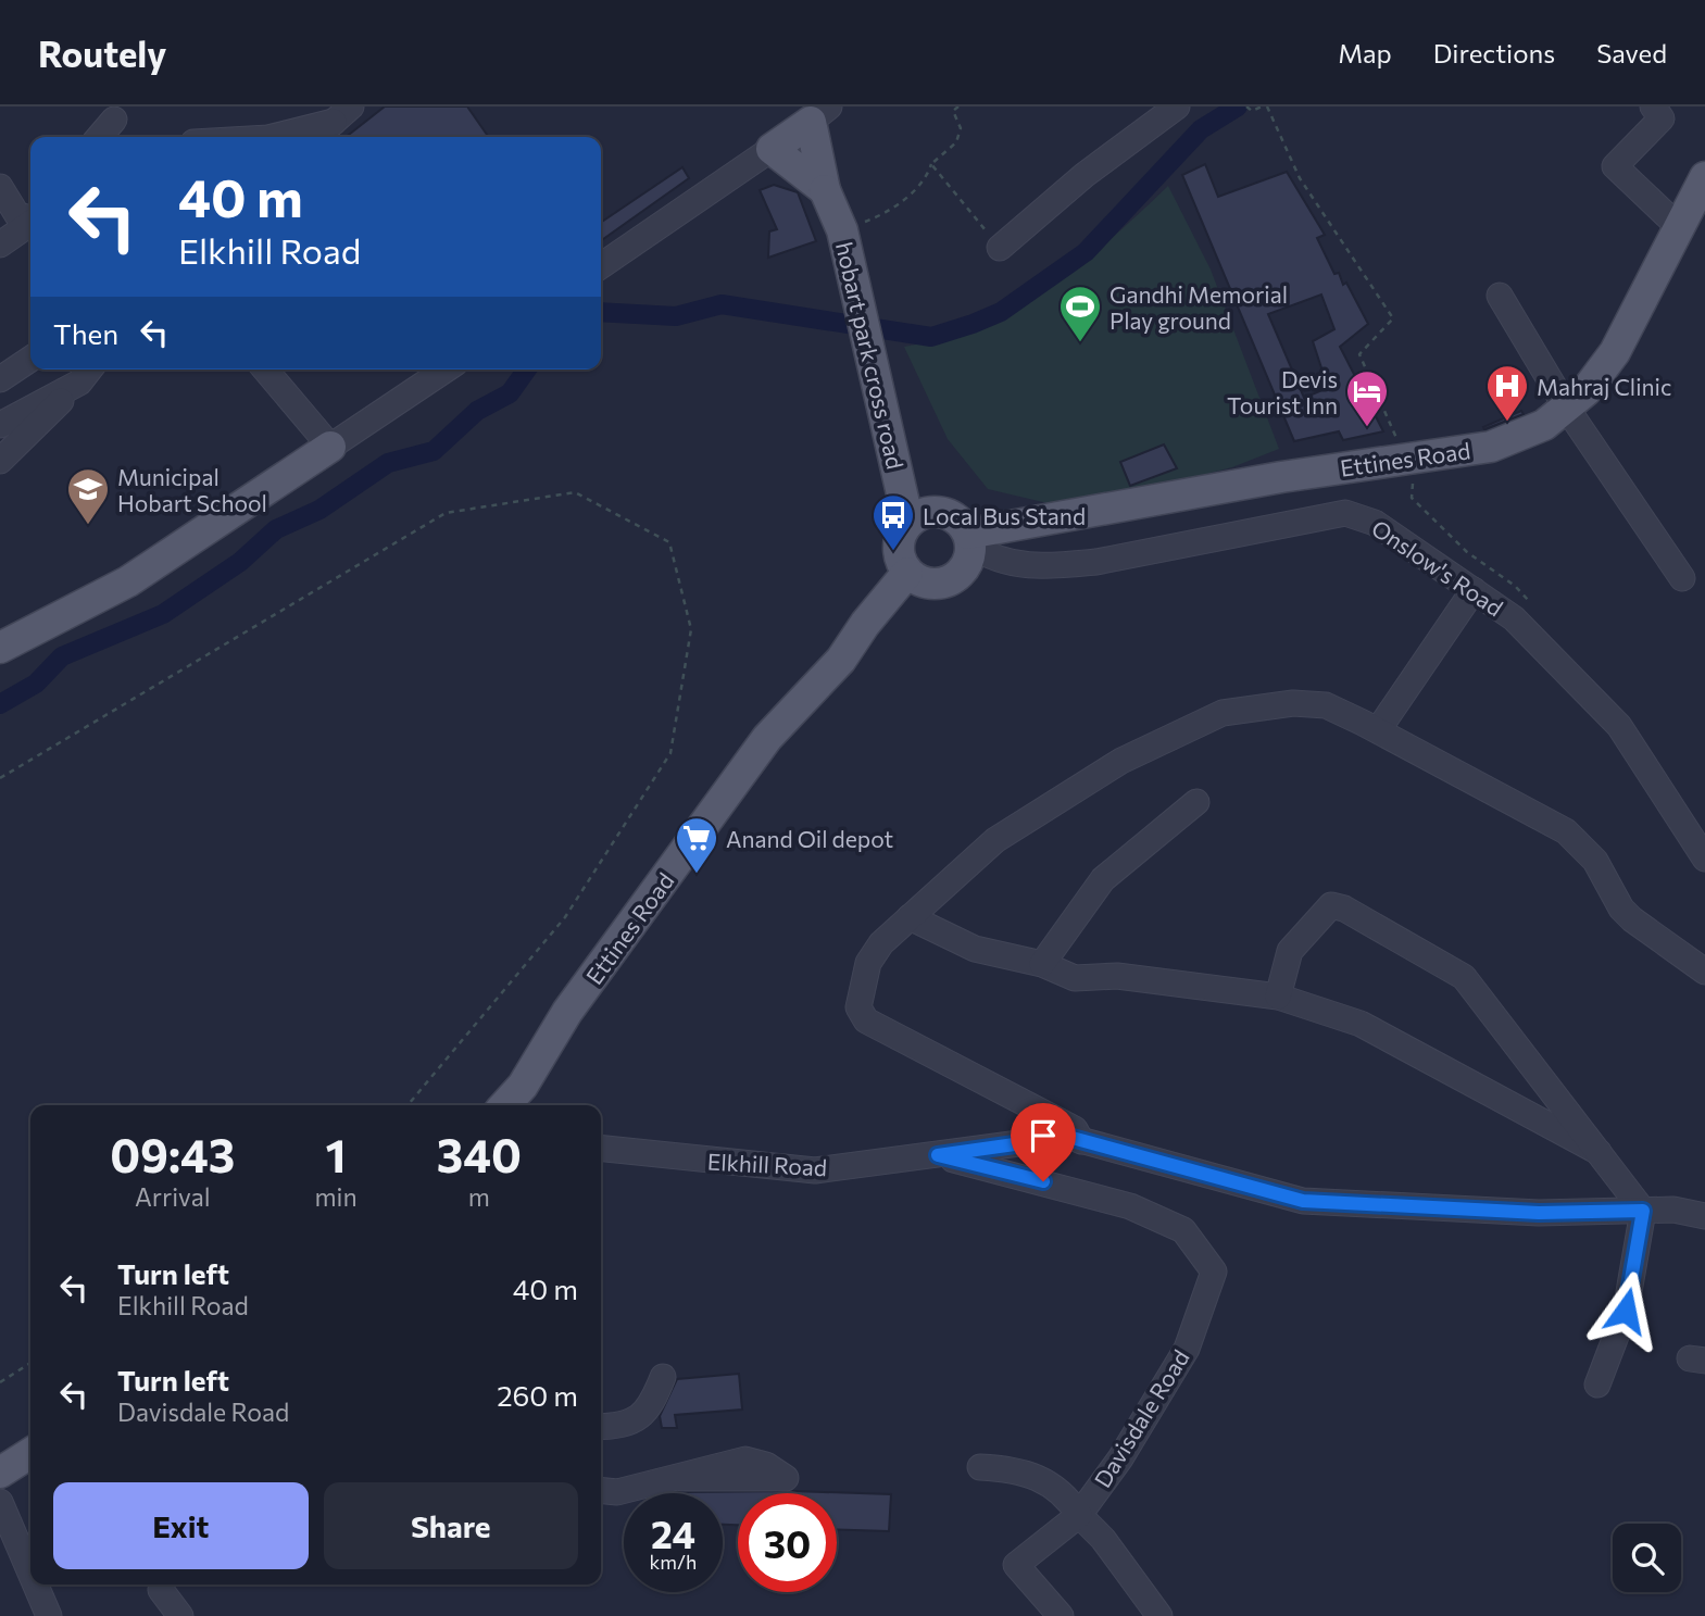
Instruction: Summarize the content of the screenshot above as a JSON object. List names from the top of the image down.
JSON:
{
  "streets": {
    "main road": ["hobart park cross road", "Ettines Road"],
    "street": ["Onslow's Road", "Elkhill Road", "Davisdale Road"]
  },
  "crossings": [
    ["hobart park cross road", "Ettines Road"],
    ["hobart park cross road", "Onslow's Road"],
    ["Ettines Road", "Onslow's Road"],
    ["Elkhill Road", "Davisdale Road"]
  ],
  "places": {
    "sports": ["Gandhi Memorial Play ground"],
    "hospital": ["Mahraj Clinic"],
    "hotel": ["Devis Tourist Inn"],
    "school or university": ["Municipal Hobart School"],
    "bus stop": ["Local Bus Stand"],
    "supermarket": ["Anand Oil depot"]
  },
  "page": {
    "header": "Routely",
    "nav": ["Map", "Directions", "Saved"],
    "turn": ["40 m", "Elkhill Road"],
    "then": "Then",
    "eta": [
      "09:43",
      "Arrival",
      "1",
      "min",
      "340",
      "m"
    ],
    "list": [
      {
        "name": "Turn left",
        "note": "Elkhill Road",
        "value": "40 m"
      },
      {
        "name": "Turn left",
        "note": "Davisdale Road",
        "value": "260 m"
      }
    ],
    "buttons": ["Exit", "Share"],
    "speed": "24 km/h",
    "limit": "30"
  }
}
